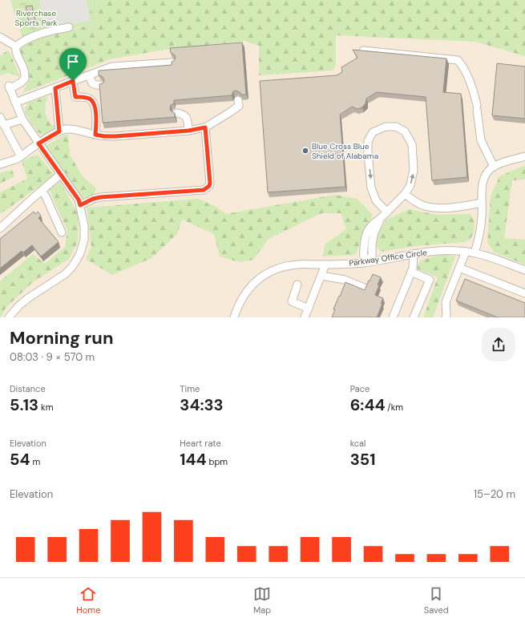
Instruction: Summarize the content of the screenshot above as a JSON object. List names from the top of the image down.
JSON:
{
  "streets": {
    "street": ["Parkway Office Circle"]
  },
  "parks": ["Riverchase Sports Park"],
  "places": ["Blue Cross Blue Shield of Alabama"],
  "page": {
    "heading": ["Morning run", "08:03 · 9 × 570 m"],
    "stats": [
      ["Distance", "5.13 km"],
      ["Time", "34:33"],
      ["Pace", "6:44 /km"],
      ["Elevation", "54 m"],
      ["Heart rate", "144 bpm"],
      ["kcal", "351"]
    ],
    "chart": ["Elevation", "15–20 m"],
    "tabs": ["Home", "Map", "Saved"]
  }
}
